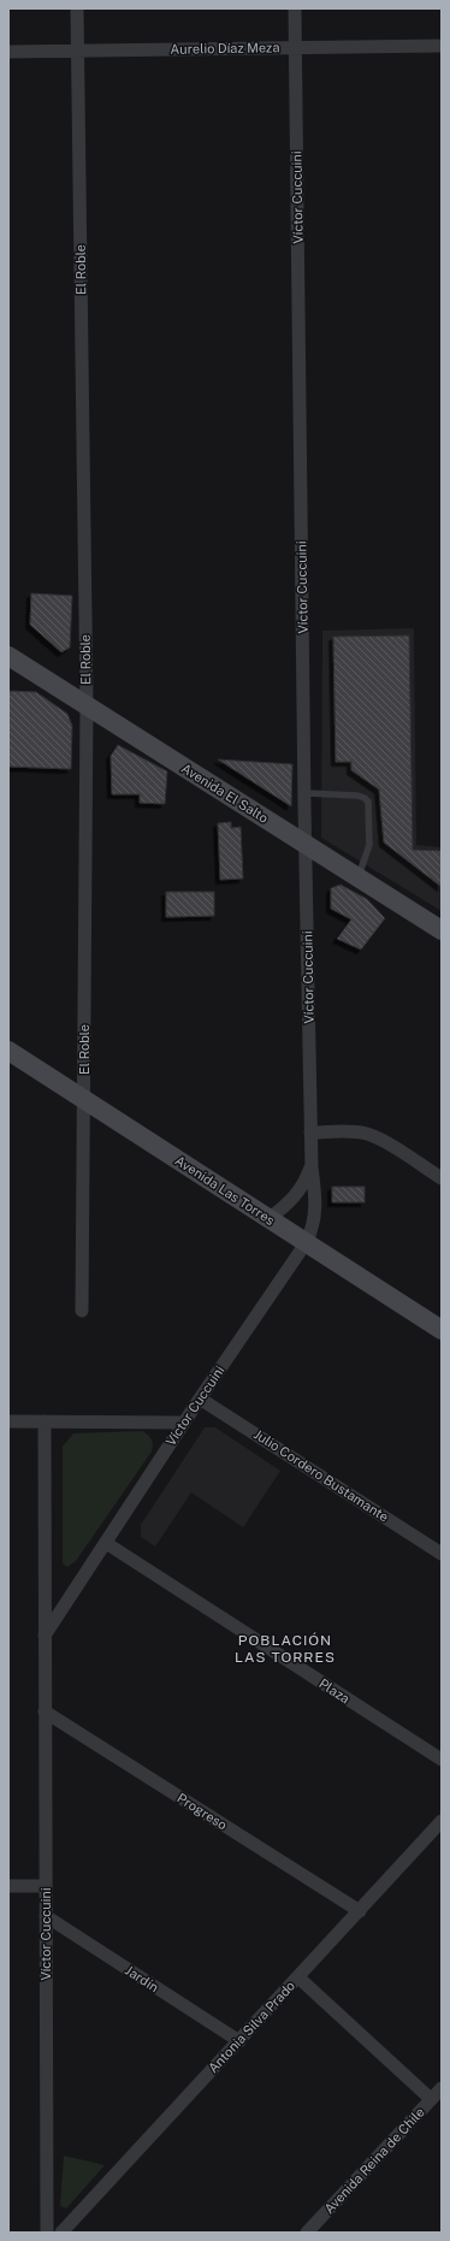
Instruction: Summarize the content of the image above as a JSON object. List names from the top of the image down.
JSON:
{
  "streets": {
    "street": [
      "Aurelio Díaz Meza",
      "Víctor Cuccuini",
      "El Roble",
      "Avenida El Salto",
      "Avenida Las Torres",
      "Julio Cordero Bustamante",
      "Plaza",
      "Progreso",
      "Jardín",
      "Antonia Silva Prado",
      "Avenida Reina de Chile"
    ]
  },
  "crossings": [
    ["Aurelio Díaz Meza", "Víctor Cuccuini"],
    ["Aurelio Díaz Meza", "El Roble"],
    ["Víctor Cuccuini", "Avenida El Salto"],
    ["Víctor Cuccuini", "Avenida Las Torres"],
    ["Víctor Cuccuini", "Julio Cordero Bustamante"],
    ["Víctor Cuccuini", "Plaza"],
    ["Víctor Cuccuini", "Progreso"],
    ["Víctor Cuccuini", "Jardín"],
    ["El Roble", "Avenida El Salto"],
    ["El Roble", "Avenida Las Torres"],
    ["Progreso", "Antonia Silva Prado"],
    ["Jardín", "Antonia Silva Prado"]
  ],
  "districts": ["POBLACIÓN LAS TORRES"]
}
